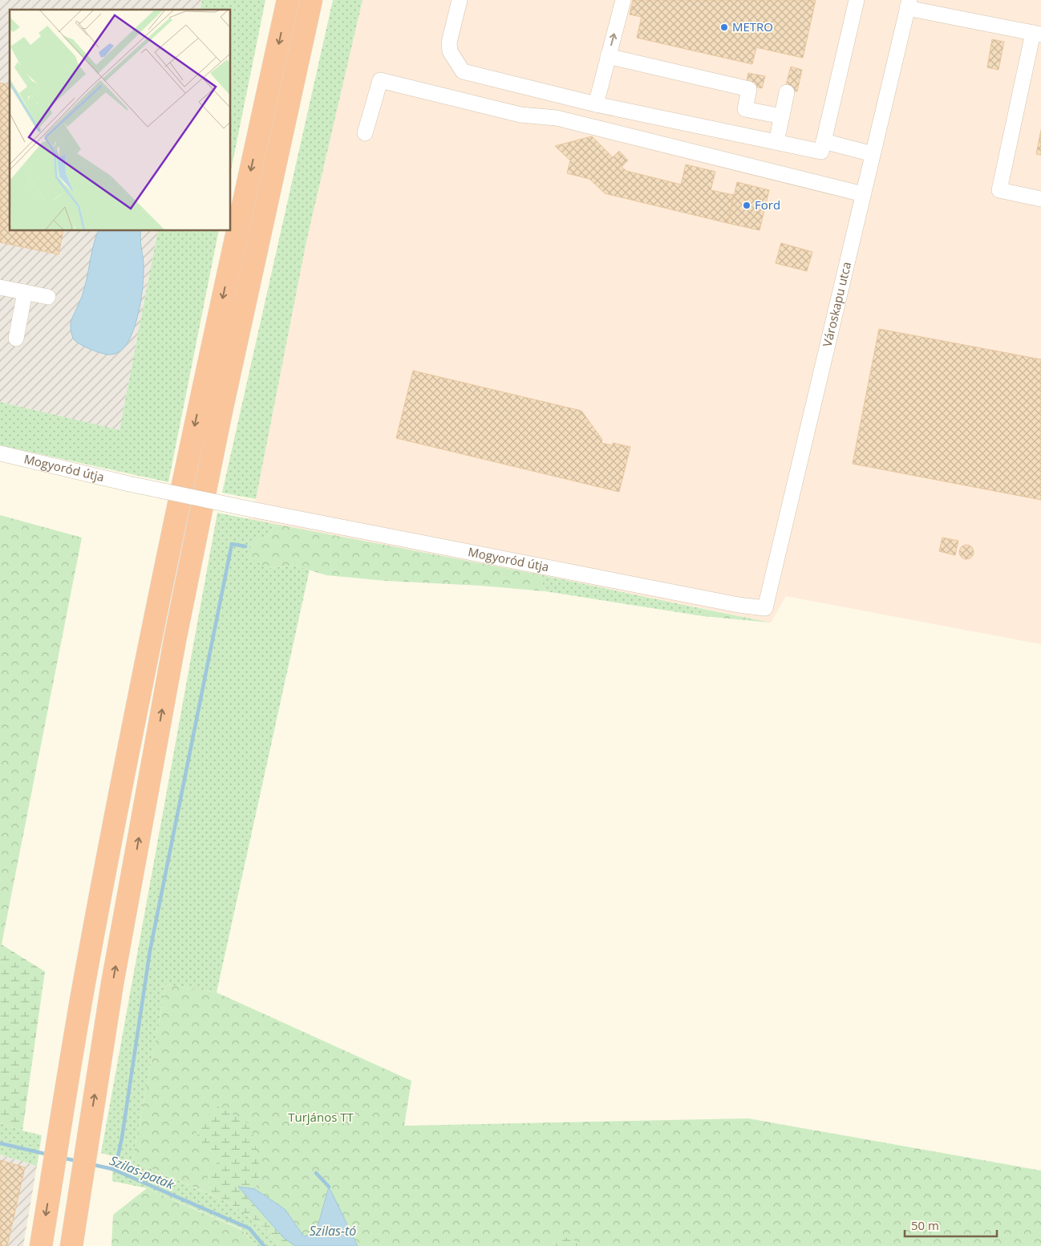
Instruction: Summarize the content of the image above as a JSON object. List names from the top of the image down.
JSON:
{
  "streets": {
    "street": ["Városkapu utca", "Mogyoród útja"]
  },
  "crossings": [
    ["Városkapu utca", "Mogyoród útja"]
  ],
  "water": ["Szilas-patak", "Szilas-tó"],
  "parks": ["Turjános TT"],
  "places": ["METRO", "Ford"],
  "scale_bar": "50 m"
}
